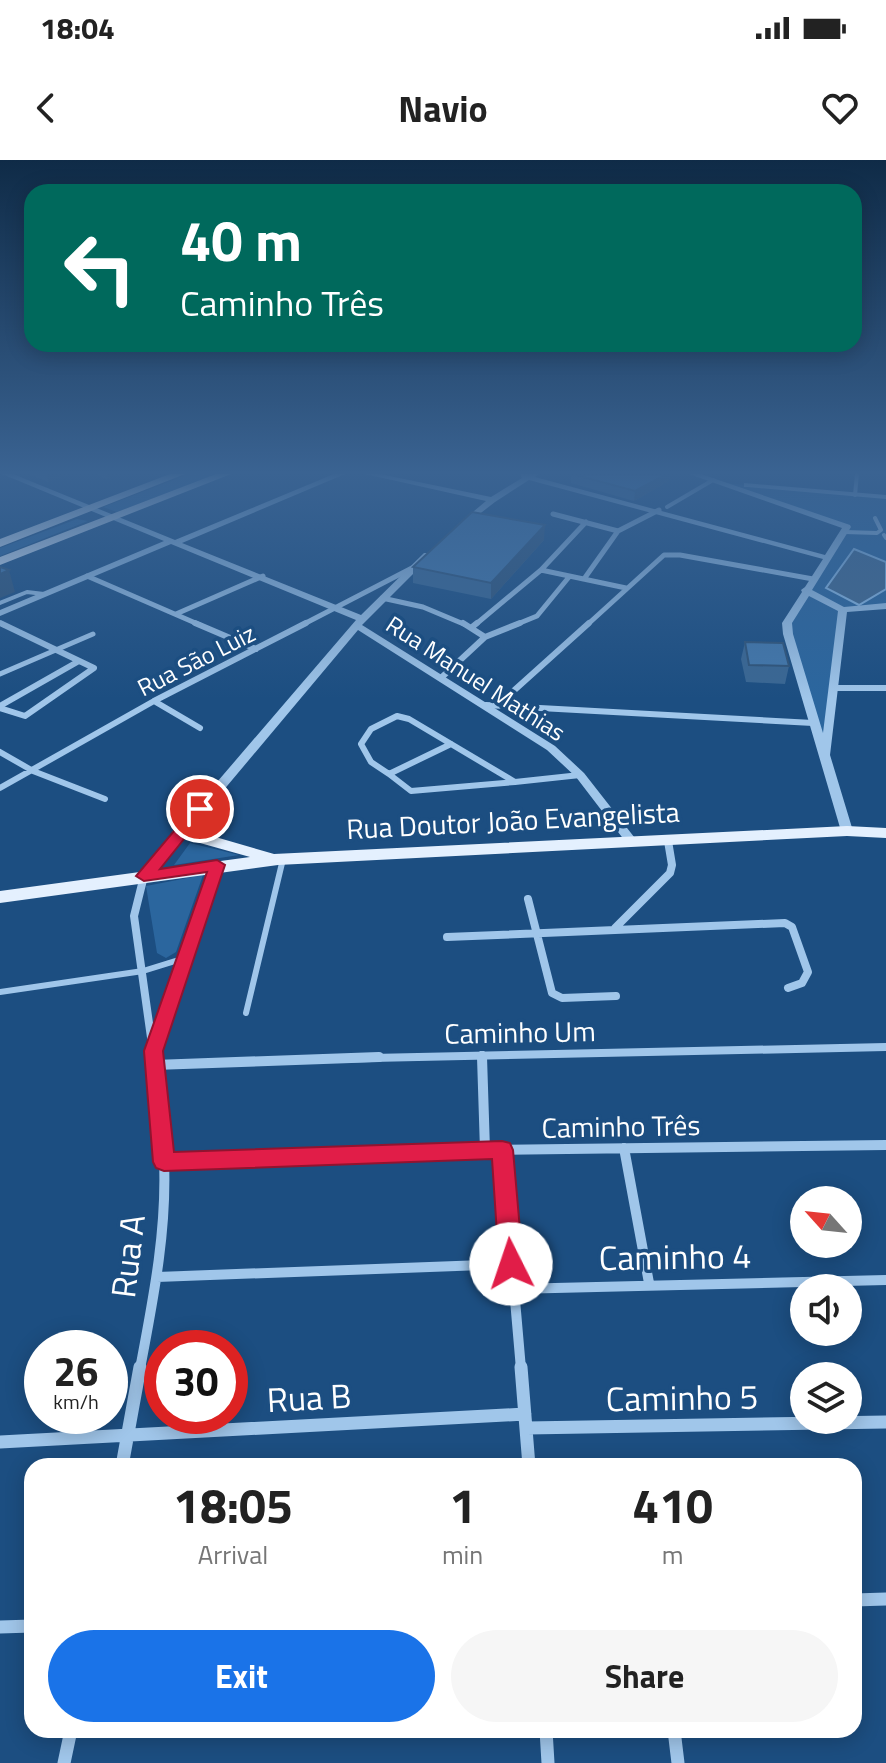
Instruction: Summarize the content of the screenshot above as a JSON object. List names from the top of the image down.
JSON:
{
  "streets": {
    "main road": ["Rua Doutor João Evangelista"],
    "street": [
      "Rua São Luiz",
      "Rua Manuel Mathias",
      "Caminho Um",
      "Caminho Três",
      "Rua A",
      "Caminho 4",
      "Rua B",
      "Caminho 5"
    ]
  },
  "crossings": [
    ["Rua São Luiz", "Rua Manuel Mathias"],
    ["Rua Manuel Mathias", "Rua Doutor João Evangelista"],
    ["Rua Doutor João Evangelista", "Rua A"],
    ["Caminho Um", "Rua A"],
    ["Caminho Três", "Rua A"],
    ["Rua A", "Rua B"]
  ],
  "north": "top left",
  "page": {
    "status": "18:04",
    "header": "Navio",
    "turn": ["40 m", "Caminho Três"],
    "speed": "26 km/h",
    "limit": "30",
    "eta": [
      "18:05",
      "Arrival",
      "1",
      "min",
      "410",
      "m"
    ],
    "buttons": ["Exit", "Share"]
  }
}
